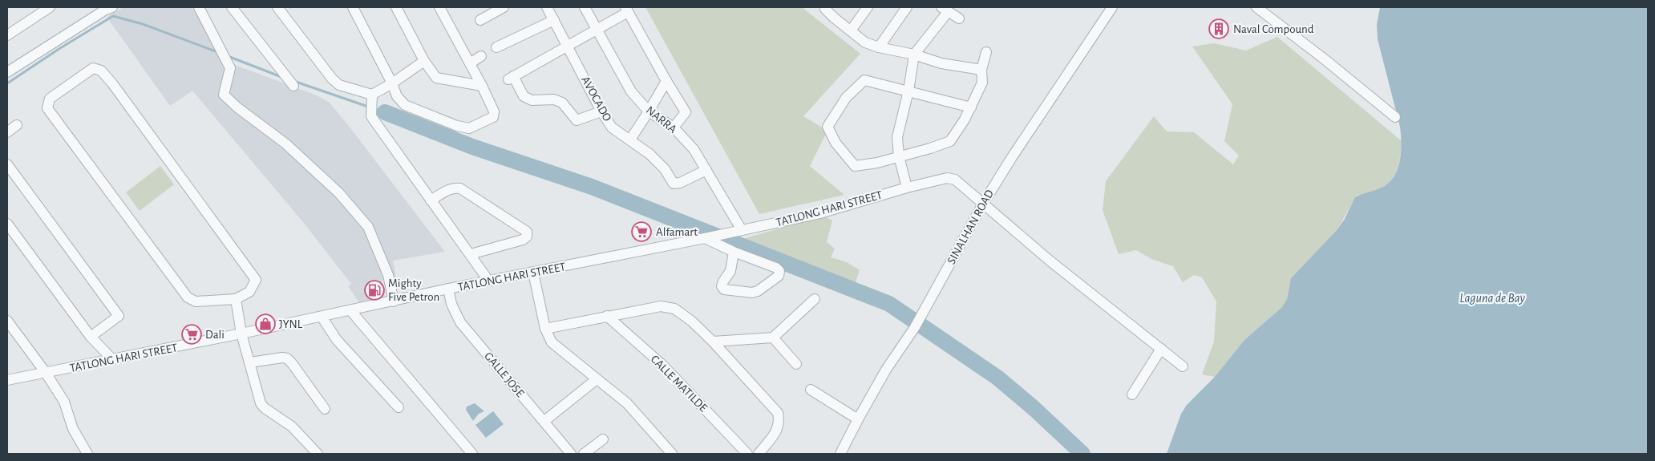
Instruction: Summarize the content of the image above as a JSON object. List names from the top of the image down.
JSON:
{
  "streets": {
    "street": [
      "AVOCADO",
      "NARRA",
      "TATLONG HARI STREET",
      "SINALHAN ROAD",
      "GALLE JOSE",
      "CALLE MATILDE"
    ]
  },
  "crossings": [
    ["AVOCADO", "NARRA"],
    ["NARRA", "TATLONG HARI STREET"],
    ["TATLONG HARI STREET", "SINALHAN ROAD"],
    ["TATLONG HARI STREET", "GALLE JOSE"]
  ],
  "water": ["Laguna de Bay"],
  "places": {
    "building": ["Naval Compound"],
    "supermarket": ["Alfamart", "Dali"],
    "fuel station": ["Mighty Five Petron"],
    "shop": ["JYNL"]
  }
}
